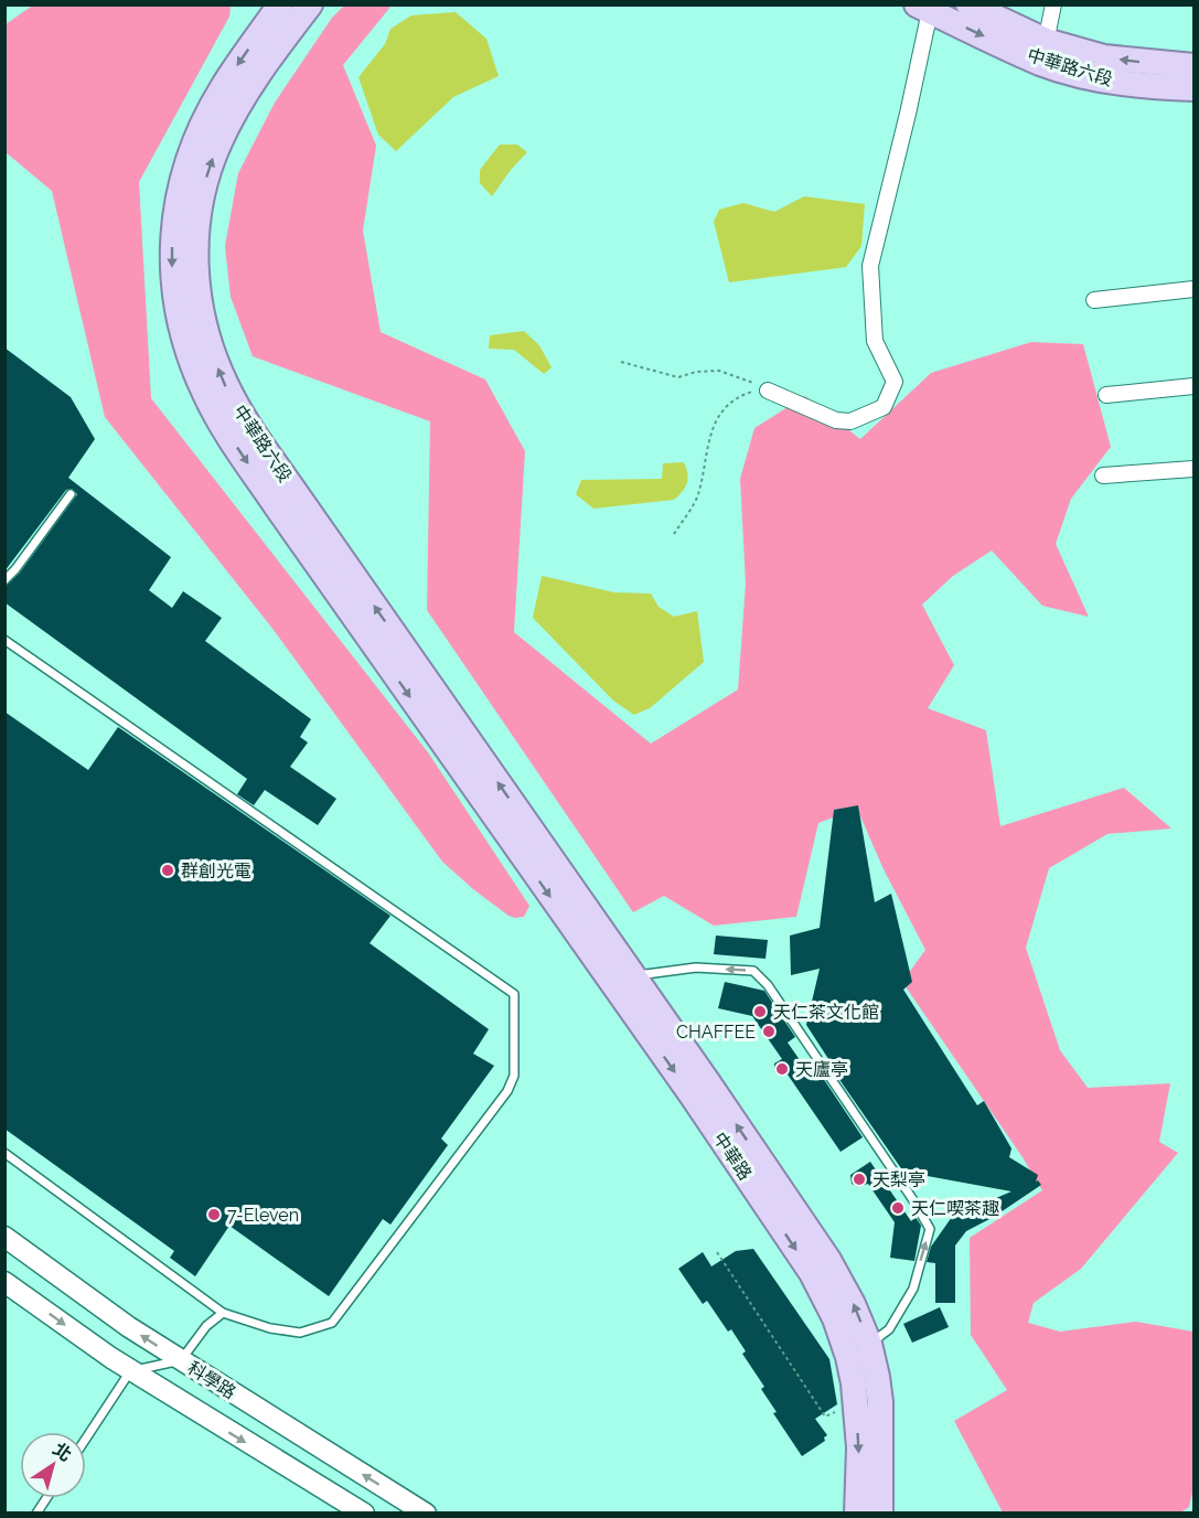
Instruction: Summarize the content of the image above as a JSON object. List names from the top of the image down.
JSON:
{
  "streets": {
    "main road": ["中華路六段", "中華路"],
    "street": ["科學路"]
  },
  "crossings": [
    ["中華路六段", "中華路"]
  ],
  "places": [
    "群創光電",
    "天仁茶文化館",
    "CHAFFEE",
    "天廬亭",
    "天梨亭",
    "天仁喫茶趣",
    "7-Eleven"
  ],
  "north": "top right"
}
